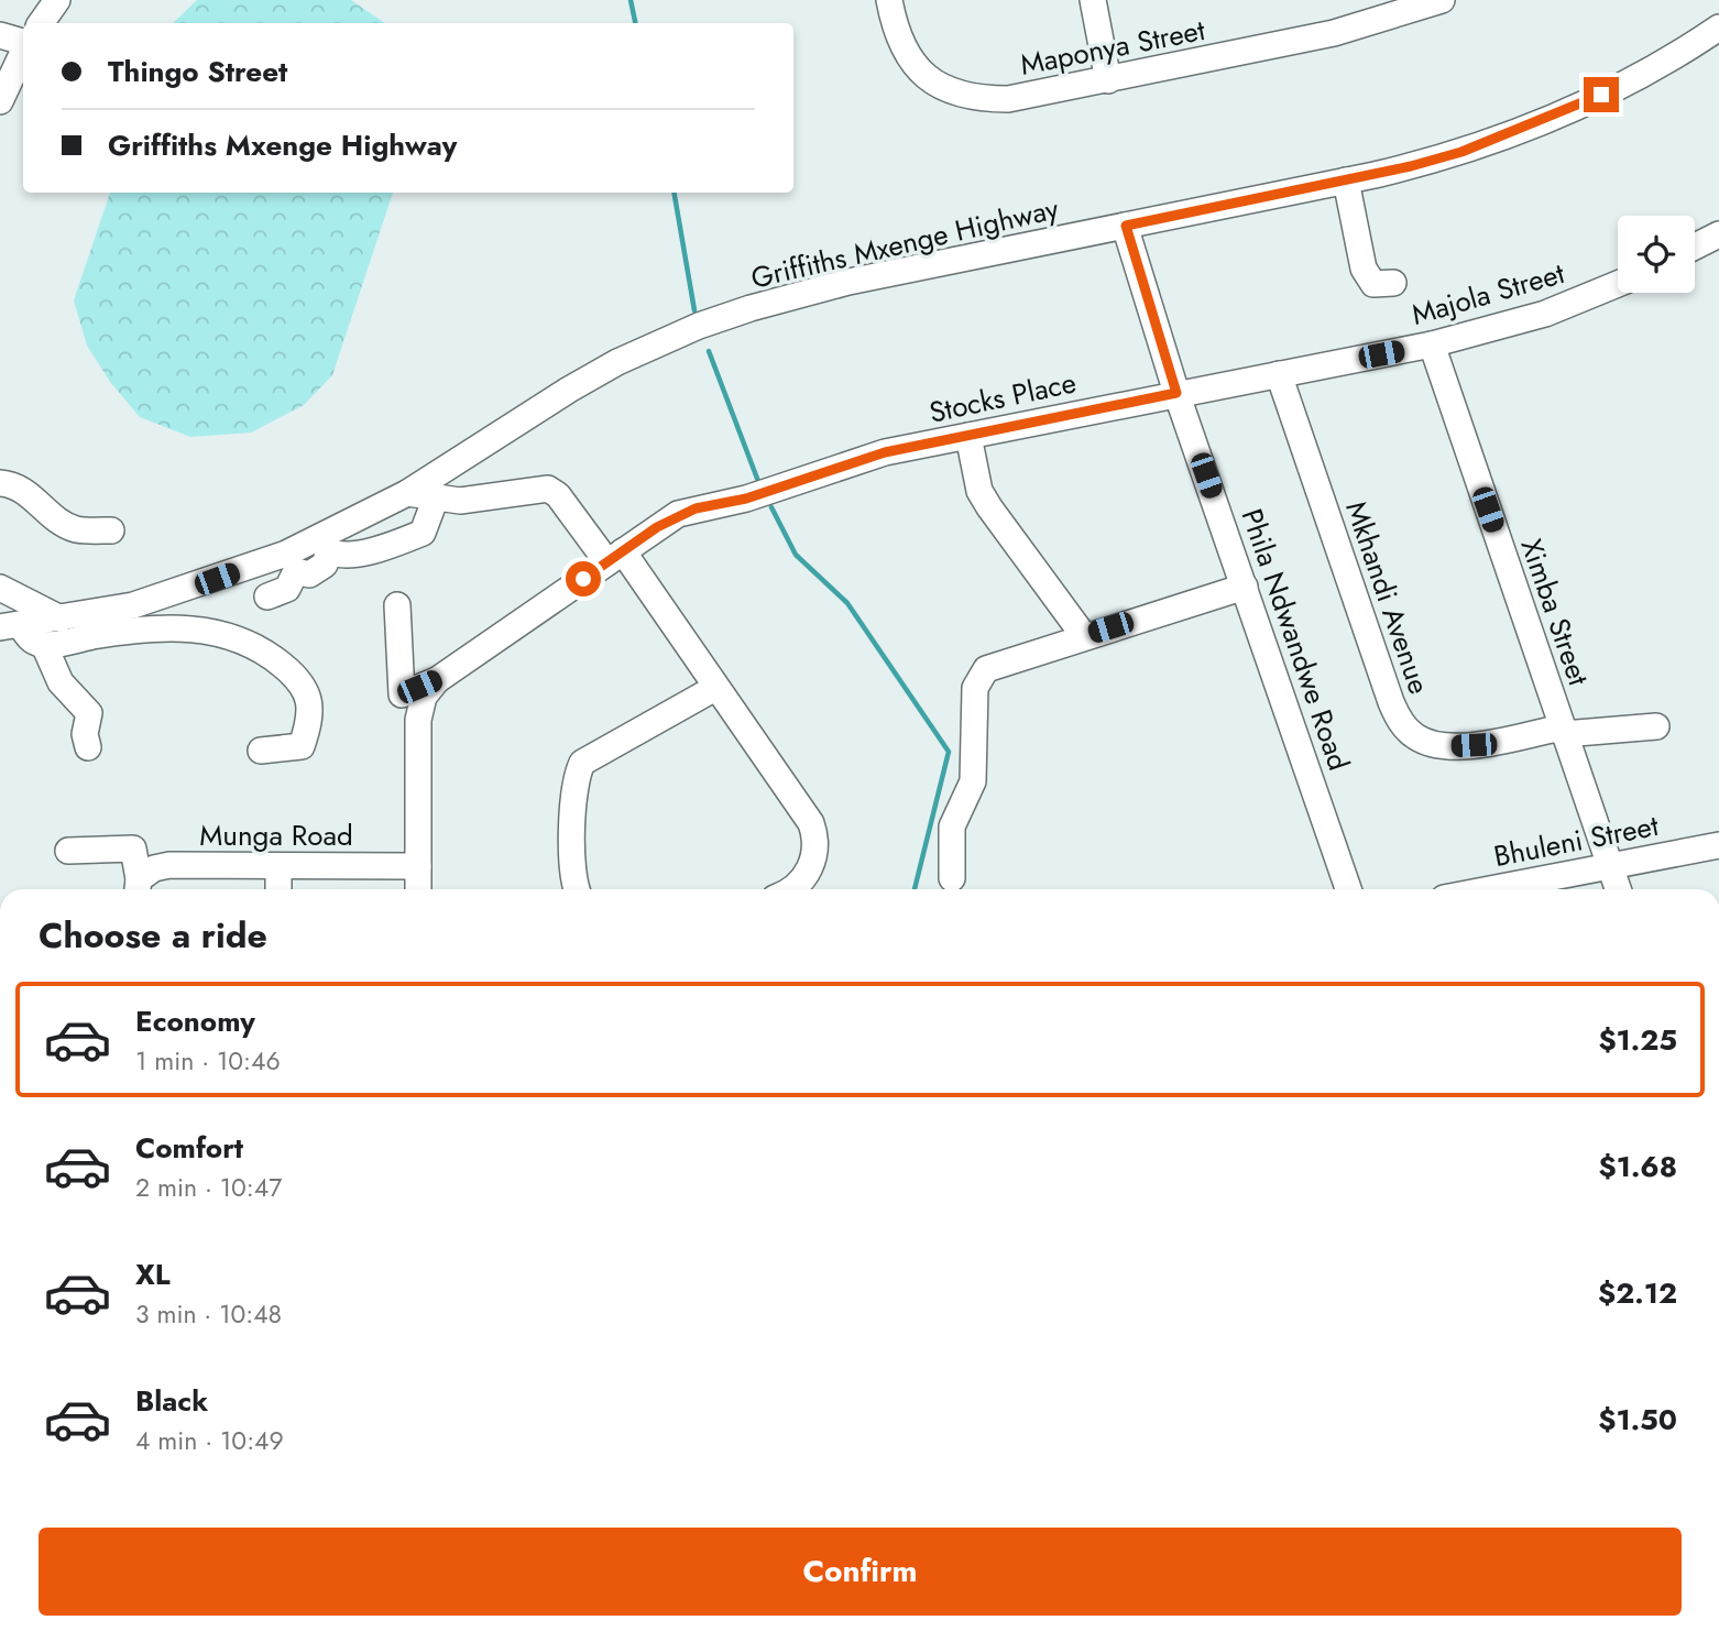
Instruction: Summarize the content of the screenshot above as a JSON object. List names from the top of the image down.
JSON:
{
  "streets": {
    "street": [
      "Maponya Street",
      "Griffiths Mxenge Highway",
      "Majola Street",
      "Stocks Place",
      "Mkhandi Avenue",
      "Ximba Street",
      "Phila Ndwandwe Road",
      "Munga Road",
      "Bhuleni Street"
    ]
  },
  "crossings": [
    ["Griffiths Mxenge Highway", "Phila Ndwandwe Road"],
    ["Majola Street", "Stocks Place"],
    ["Majola Street", "Mkhandi Avenue"],
    ["Majola Street", "Ximba Street"],
    ["Majola Street", "Phila Ndwandwe Road"],
    ["Stocks Place", "Phila Ndwandwe Road"],
    ["Mkhandi Avenue", "Ximba Street"],
    ["Ximba Street", "Bhuleni Street"]
  ],
  "page": {
    "banner": ["Thingo Street", "Griffiths Mxenge Highway"],
    "heading": "Choose a ride",
    "list": [
      {
        "name": "Economy",
        "note": "1 min · 10:46",
        "value": "$1.25"
      },
      {
        "name": "Comfort",
        "note": "2 min · 10:47",
        "value": "$1.68"
      },
      {
        "name": "XL",
        "note": "3 min · 10:48",
        "value": "$2.12"
      },
      {
        "name": "Black",
        "note": "4 min · 10:49",
        "value": "$1.50"
      }
    ],
    "buttons": "Confirm"
  }
}
